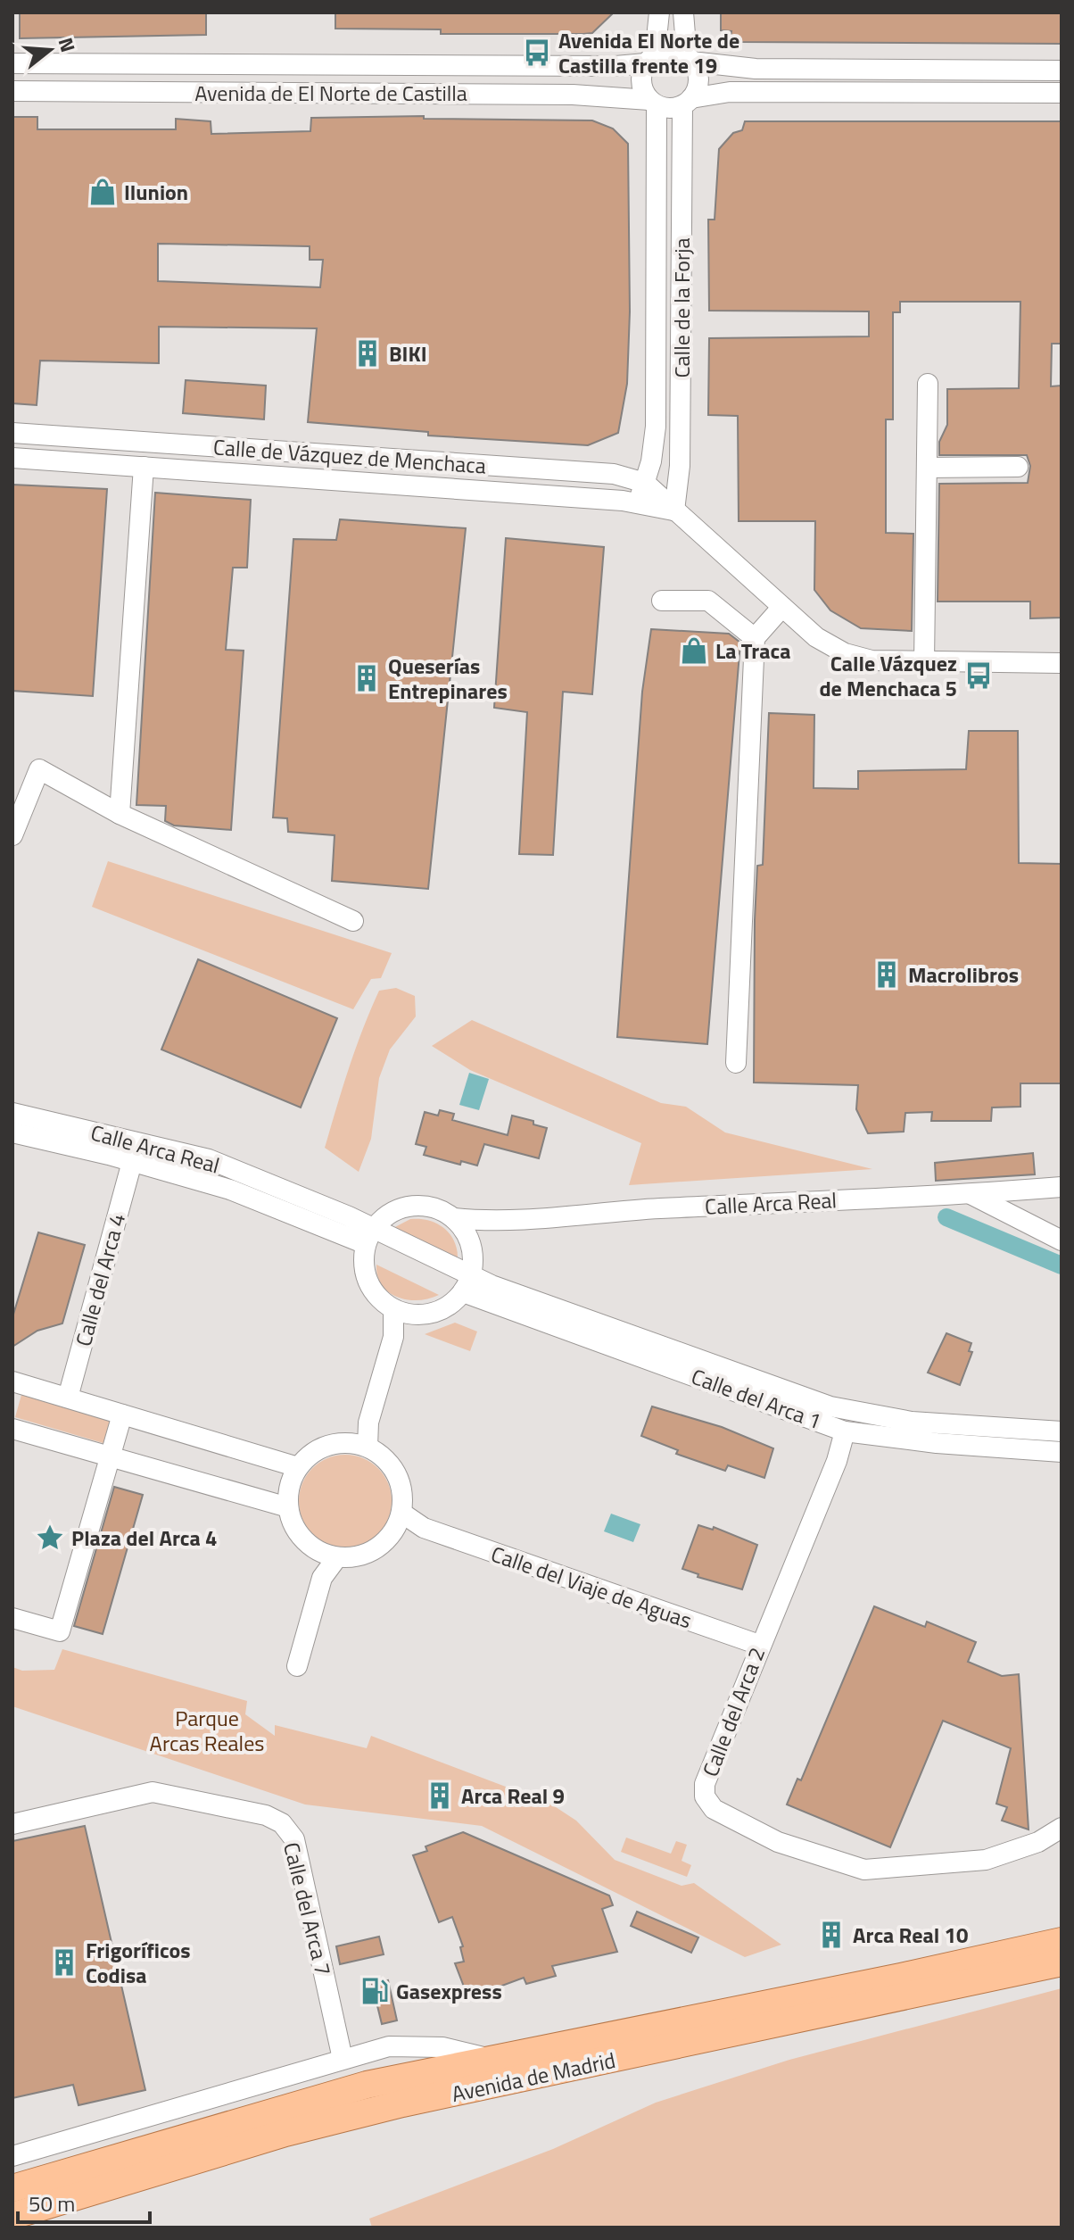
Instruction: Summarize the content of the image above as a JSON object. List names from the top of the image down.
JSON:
{
  "streets": {
    "main road": ["Avenida de Madrid"],
    "street": [
      "Avenida de El Norte de Castilla",
      "Calle de la Forja",
      "Calle de Vázquez de Menchaca",
      "Calle Arca Real",
      "Calle del Arca 4",
      "Calle del Arca 1",
      "Calle del Viaje de Aguas",
      "Calle del Arca 2",
      "Calle del Arca 7"
    ]
  },
  "crossings": [
    ["Avenida de El Norte de Castilla", "Calle de la Forja"],
    ["Calle de la Forja", "Calle de Vázquez de Menchaca"],
    ["Calle Arca Real", "Calle del Arca 4"],
    ["Calle Arca Real", "Calle del Arca 1"],
    ["Calle del Arca 1", "Calle del Arca 2"],
    ["Calle del Viaje de Aguas", "Calle del Arca 2"]
  ],
  "parks": ["Parque Arcas Reales"],
  "places": {
    "bus stop": ["Avenida El Norte de Castilla frente 19", "Calle Vázquez de Menchaca 5"],
    "shop": ["Ilunion", "La Traca"],
    "building": [
      "BIKI",
      "Queserías Entrepinares",
      "Macrolibros",
      "Arca Real 9",
      "Arca Real 10",
      "Frigoríficos Codisa"
    ],
    "place": ["Plaza del Arca 4"],
    "fuel station": ["Gasexpress"]
  },
  "scale_bar": "50 m",
  "north": "right"
}
